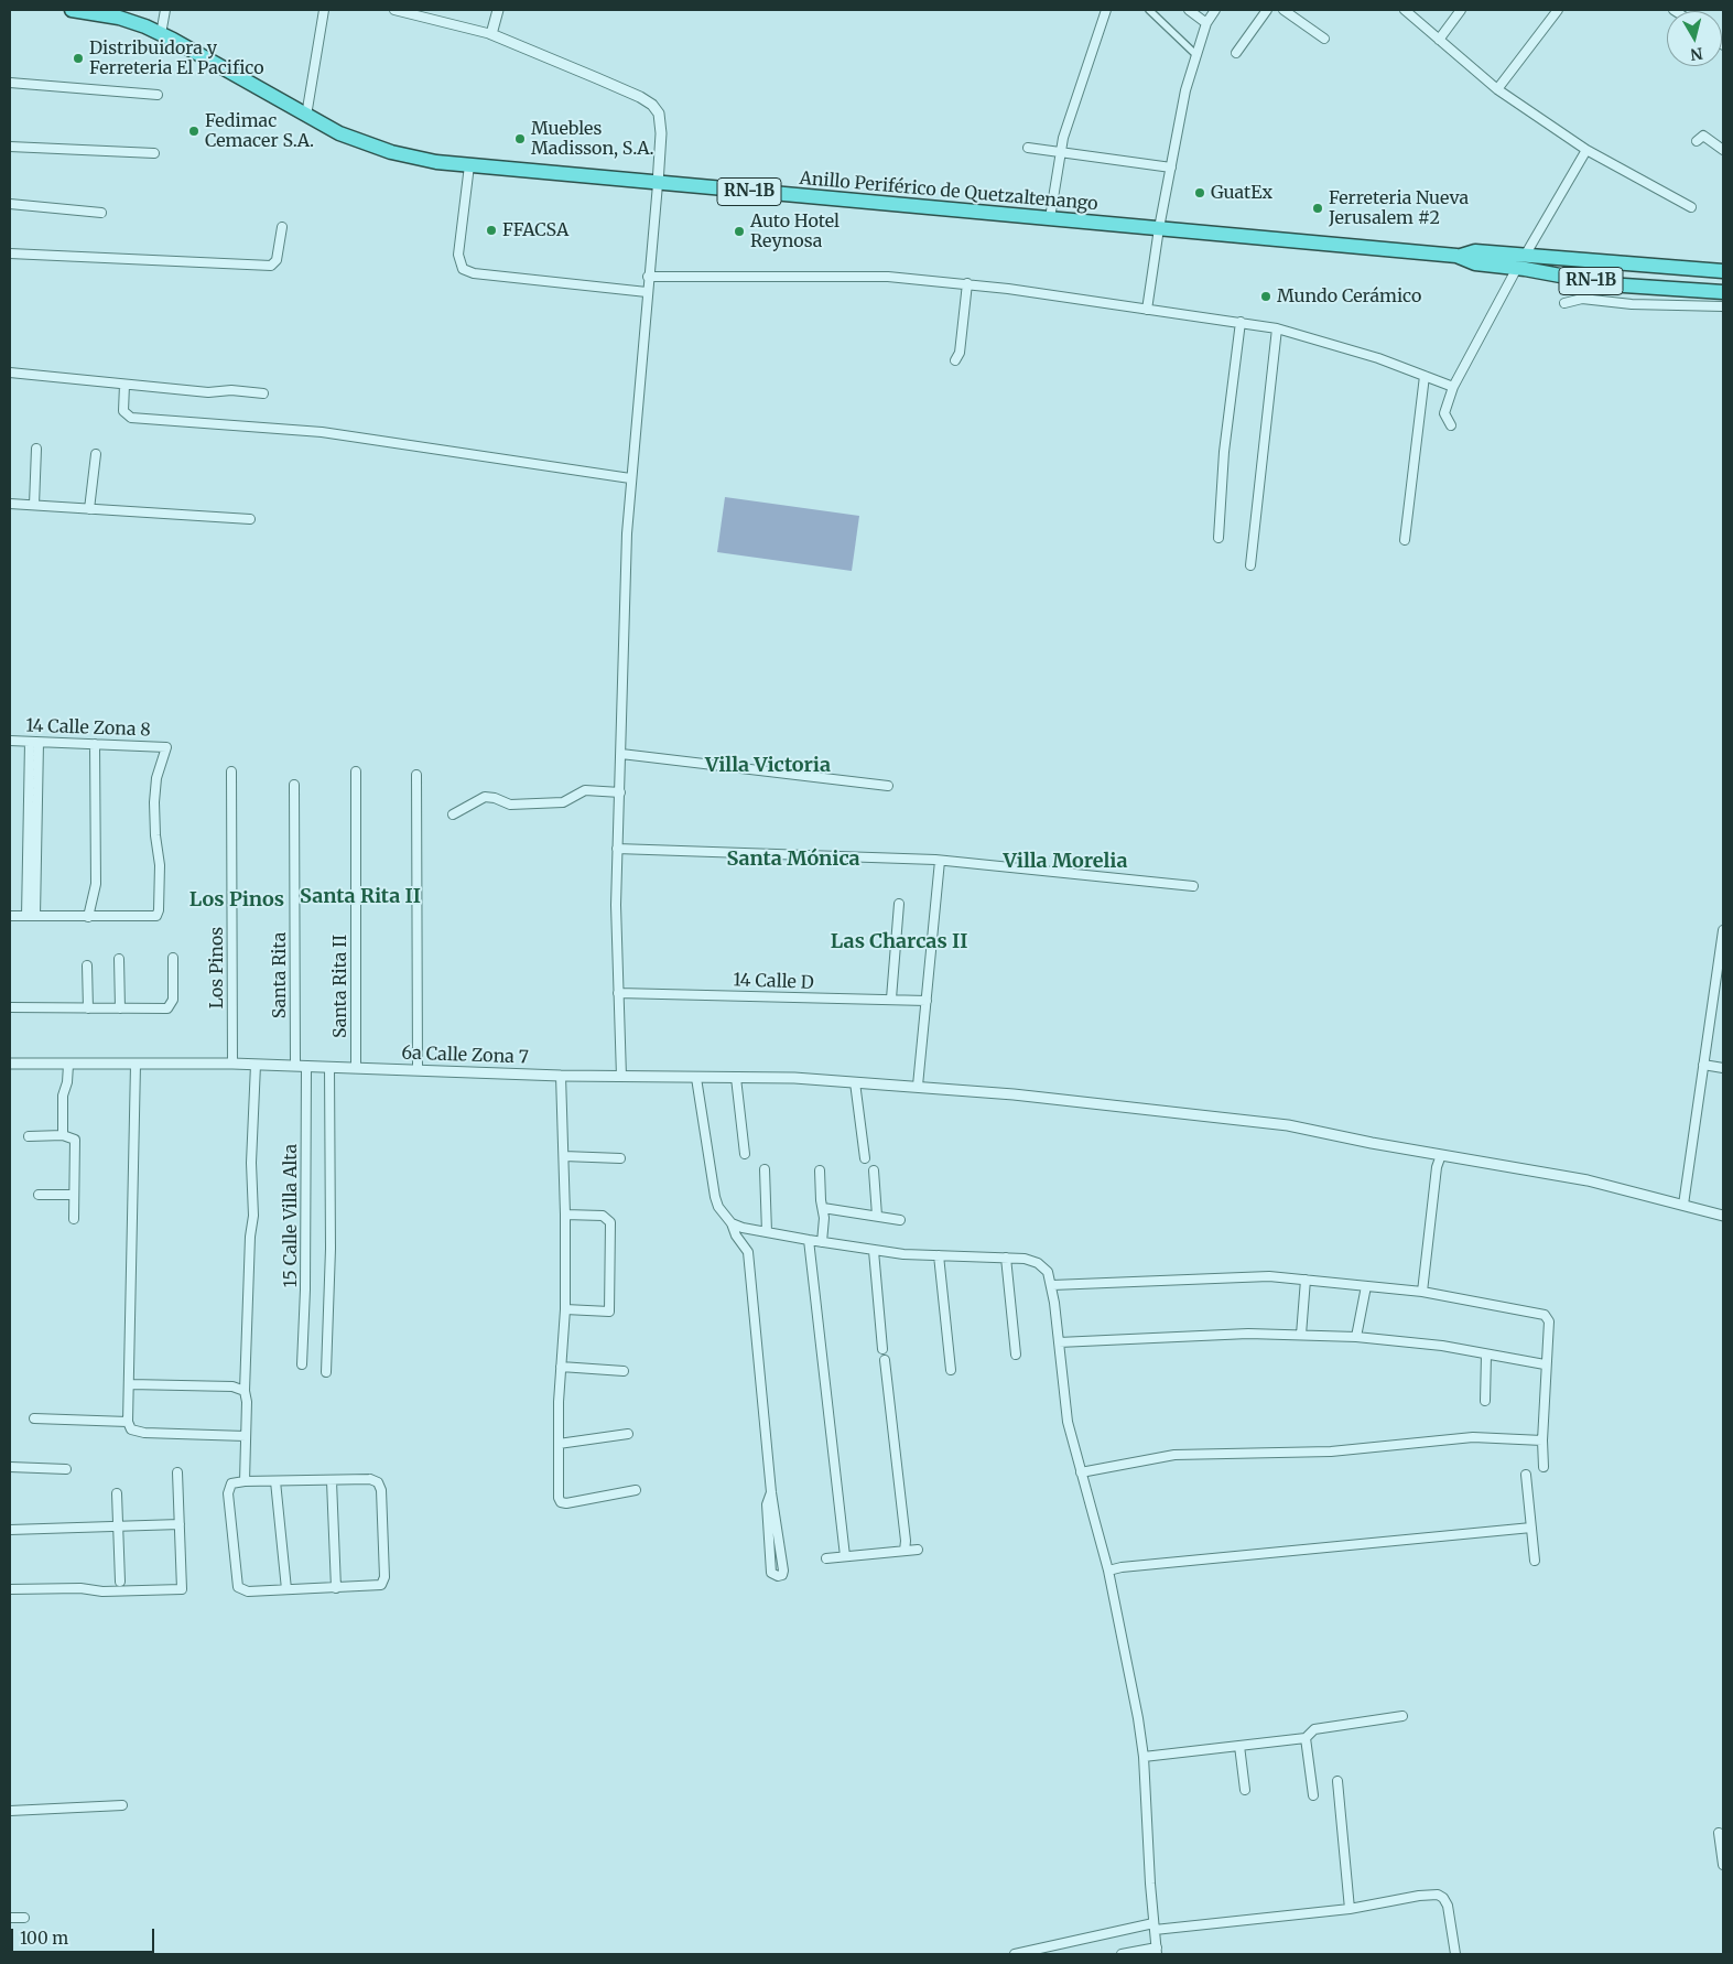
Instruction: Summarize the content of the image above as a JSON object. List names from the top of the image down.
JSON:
{
  "streets": {
    "highway": ["RN-1B", "Anillo Periférico de Quetzaltenango"],
    "street": [
      "14 Calle Zona 8",
      "Los Pinos",
      "Santa Rita",
      "14 Calle D",
      "Santa Rita II",
      "6a Calle Zona 7",
      "15 Calle Villa Alta"
    ]
  },
  "crossings": [
    ["Los Pinos", "6a Calle Zona 7"],
    ["Santa Rita", "6a Calle Zona 7"],
    ["Santa Rita II", "6a Calle Zona 7"],
    ["6a Calle Zona 7", "15 Calle Villa Alta"]
  ],
  "districts": [
    "Villa Victoria",
    "Santa Mónica",
    "Villa Morelia",
    "Santa Rita II",
    "Los Pinos",
    "Las Charcas II"
  ],
  "places": [
    "Distribuidora y Ferreteria El Pacifico",
    "Fedimac Cemacer S.A.",
    "Muebles Madisson, S.A.",
    "GuatEx",
    "Ferreteria Nueva Jerusalem #2",
    "FFACSA",
    "Auto Hotel Reynosa",
    "Mundo Cerámico"
  ],
  "scale_bar": "100 m",
  "north": "bottom"
}
